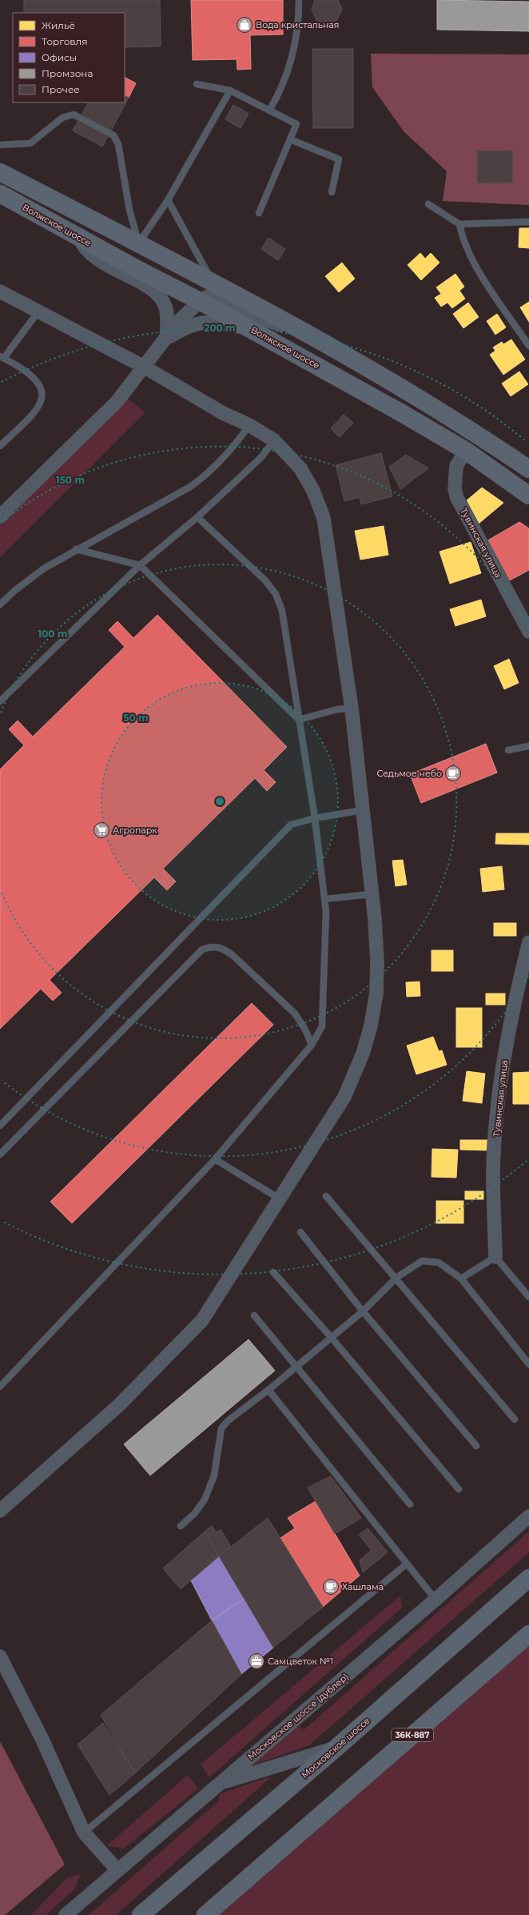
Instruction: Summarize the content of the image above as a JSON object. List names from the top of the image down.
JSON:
{
  "streets": {
    "main road": ["Волжское шоссе", "36К-887", "Московское шоссе"],
    "street": ["Тувинская улица", "Московское шоссе (дублер)"]
  },
  "crossings": [
    ["Волжское шоссе", "Тувинская улица"]
  ],
  "places": {
    "shop": ["Вода кристальная"],
    "cafe": ["Седьмое небо", "Хашлама"],
    "supermarket": ["Агропарк"],
    "office": ["Самцветок №1"]
  },
  "legend": [
    "Жильё",
    "Торговля",
    "Офисы",
    "Промзона",
    "Прочее"
  ],
  "rings": [
    "200 m",
    "150 m",
    "100 m",
    "50 m"
  ]
}
